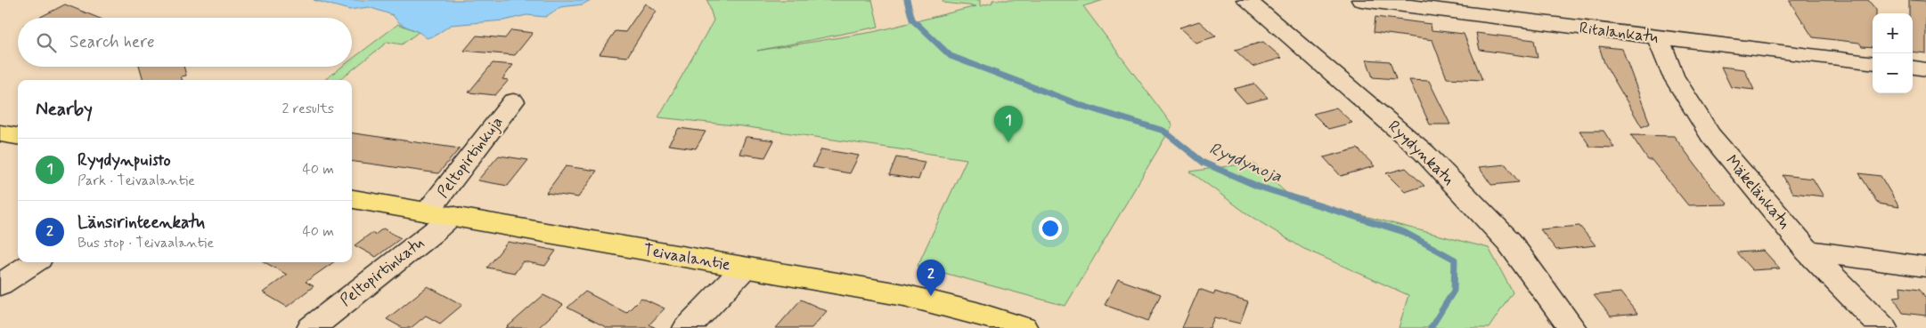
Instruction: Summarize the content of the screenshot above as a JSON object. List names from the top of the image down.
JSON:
{
  "streets": {
    "main road": ["Teivaalantie"],
    "street": [
      "Ritalankatu",
      "Ryydynkatu",
      "Peltopirtinkuja",
      "Mäkelänkatu",
      "Peltopirtinkatu"
    ]
  },
  "crossings": [
    ["Ritalankatu", "Mäkelänkatu"],
    ["Peltopirtinkuja", "Teivaalantie"],
    ["Peltopirtinkuja", "Peltopirtinkatu"],
    ["Teivaalantie", "Peltopirtinkatu"]
  ],
  "water": ["Ryydynoja"],
  "page": {
    "map_buttons": ["+", "−"],
    "search": "Search here",
    "heading": ["Nearby", "2 results"],
    "pins": ["1", "2"],
    "list": [
      {
        "mark": "1",
        "name": "Ryydynpuisto",
        "note": "Park · Teivaalantie",
        "value": "40 m"
      },
      {
        "mark": "2",
        "name": "Länsirinteenkatu",
        "note": "Bus stop · Teivaalantie",
        "value": "40 m"
      }
    ]
  }
}
